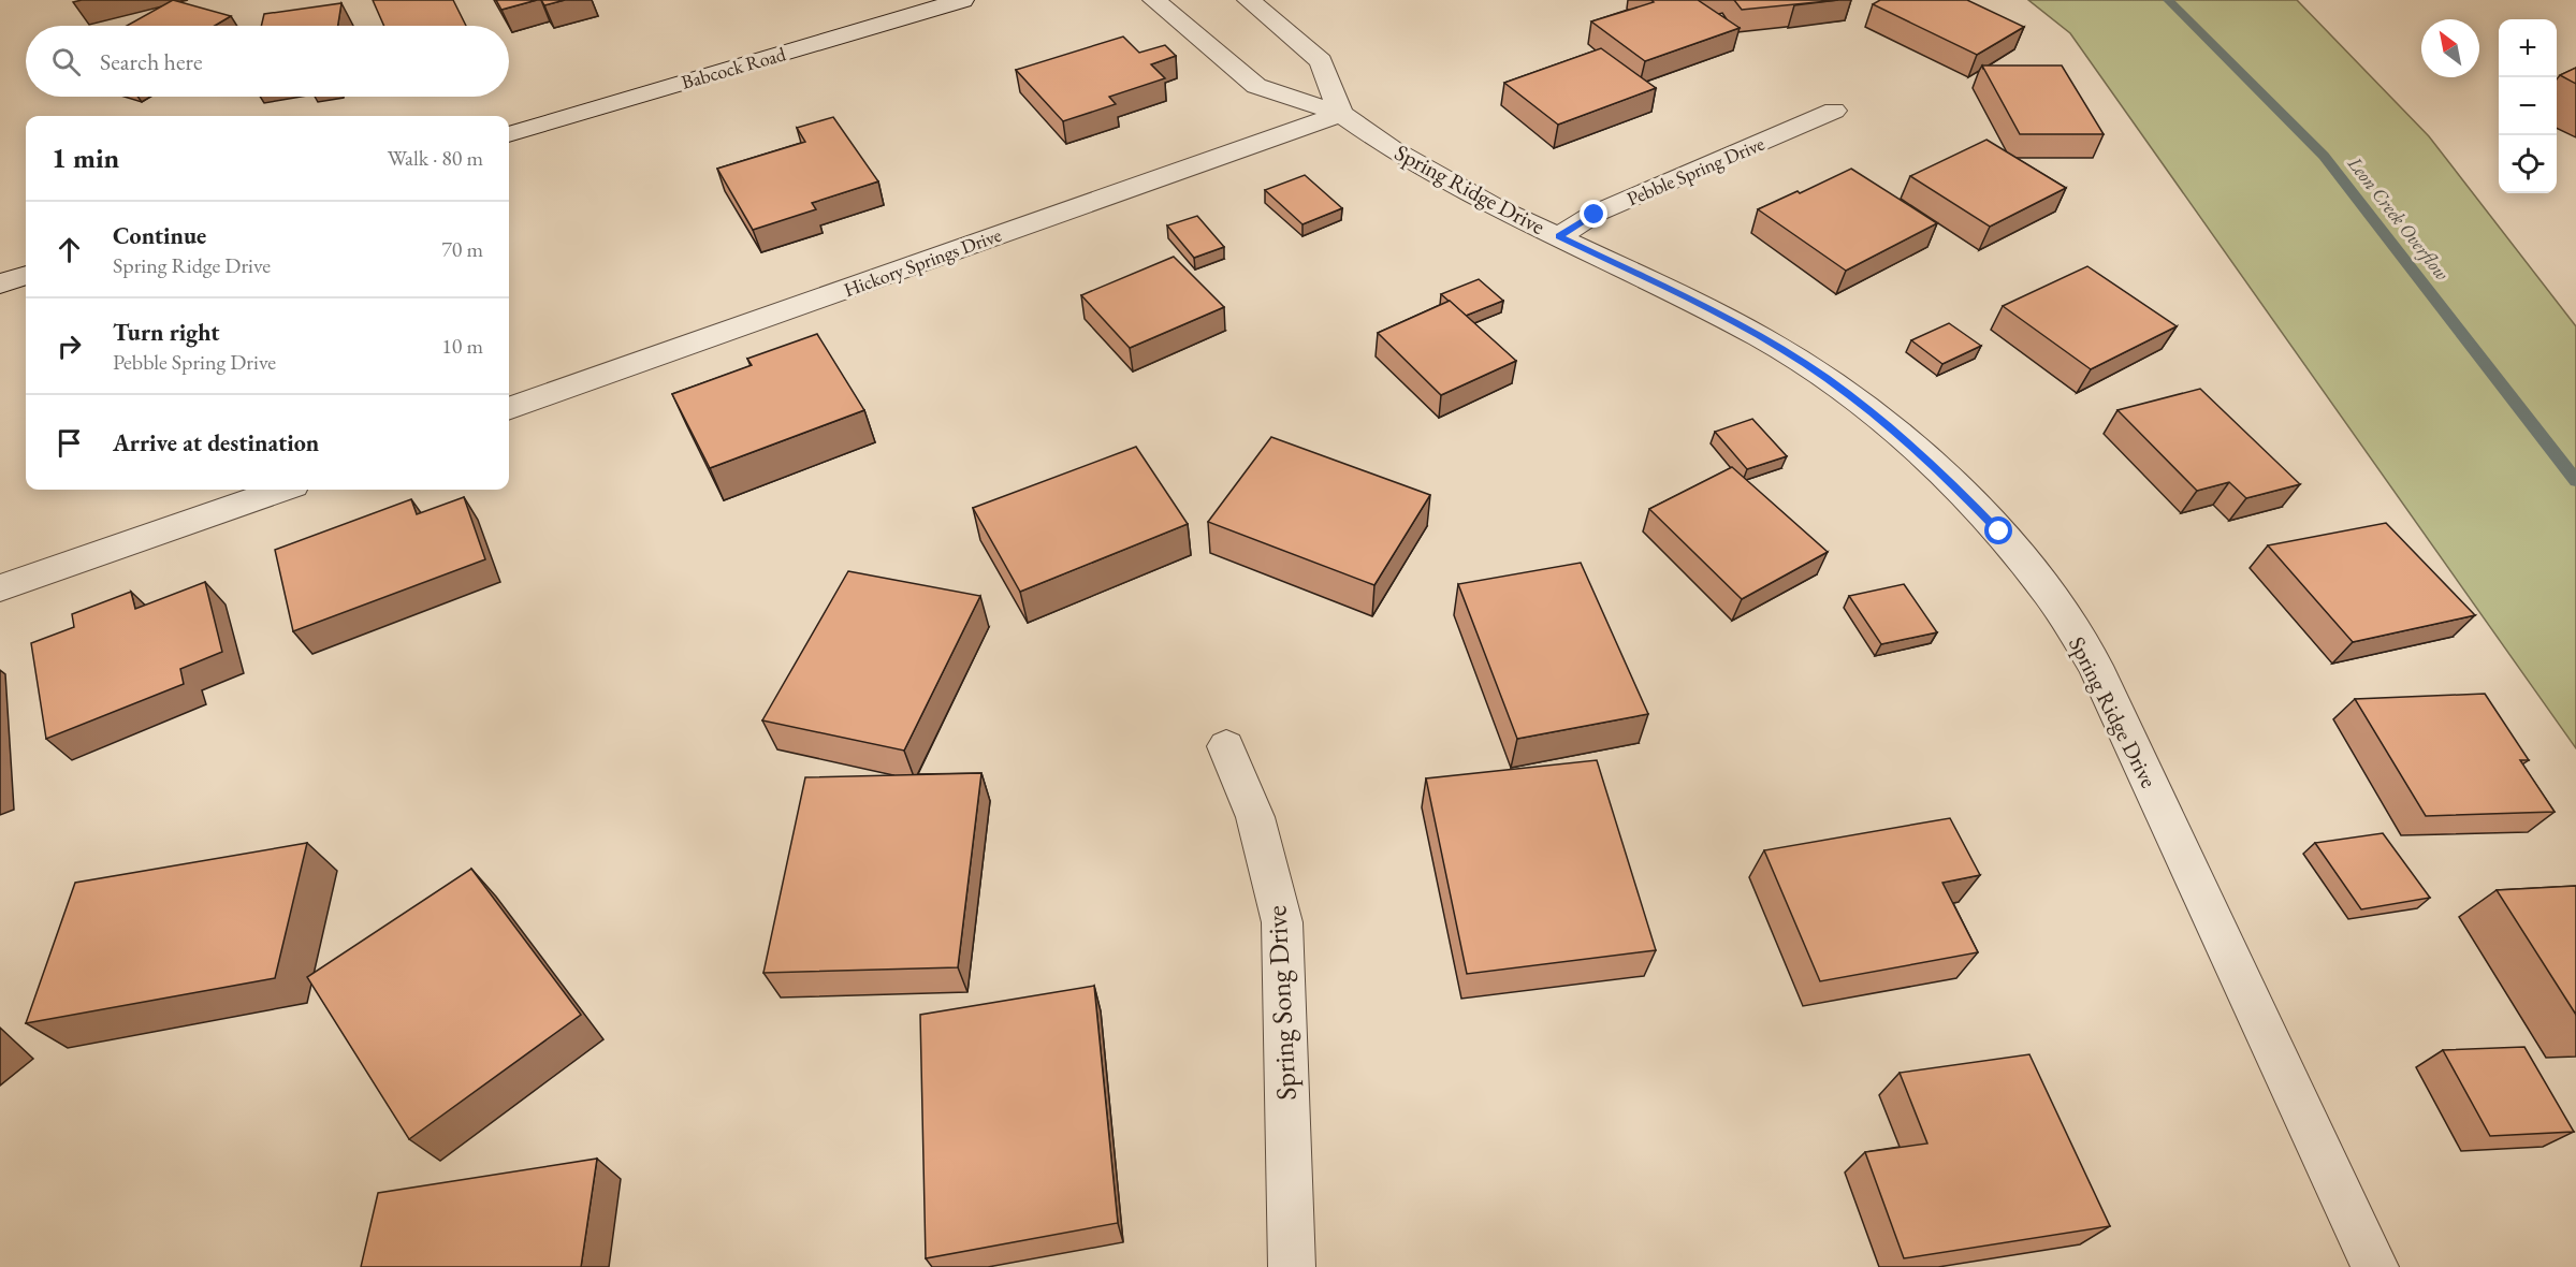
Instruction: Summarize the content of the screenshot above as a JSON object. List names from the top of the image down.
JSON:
{
  "streets": {
    "street": [
      "Babcock Road",
      "Pebble Spring Drive",
      "Spring Ridge Drive",
      "Hickory Springs Drive",
      "Spring Song Drive"
    ]
  },
  "crossings": [
    ["Pebble Spring Drive", "Spring Ridge Drive"],
    ["Spring Ridge Drive", "Hickory Springs Drive"]
  ],
  "water": ["Leon Creek Overflow"],
  "north": "top left",
  "page": {
    "map_buttons": ["+", "−"],
    "search": "Search here",
    "heading": ["1 min", "Walk · 80 m"],
    "list": [
      ["Continue", "Spring Ridge Drive", "70 m"],
      ["Turn right", "Pebble Spring Drive", "10 m"],
      "Arrive at destination"
    ]
  }
}
